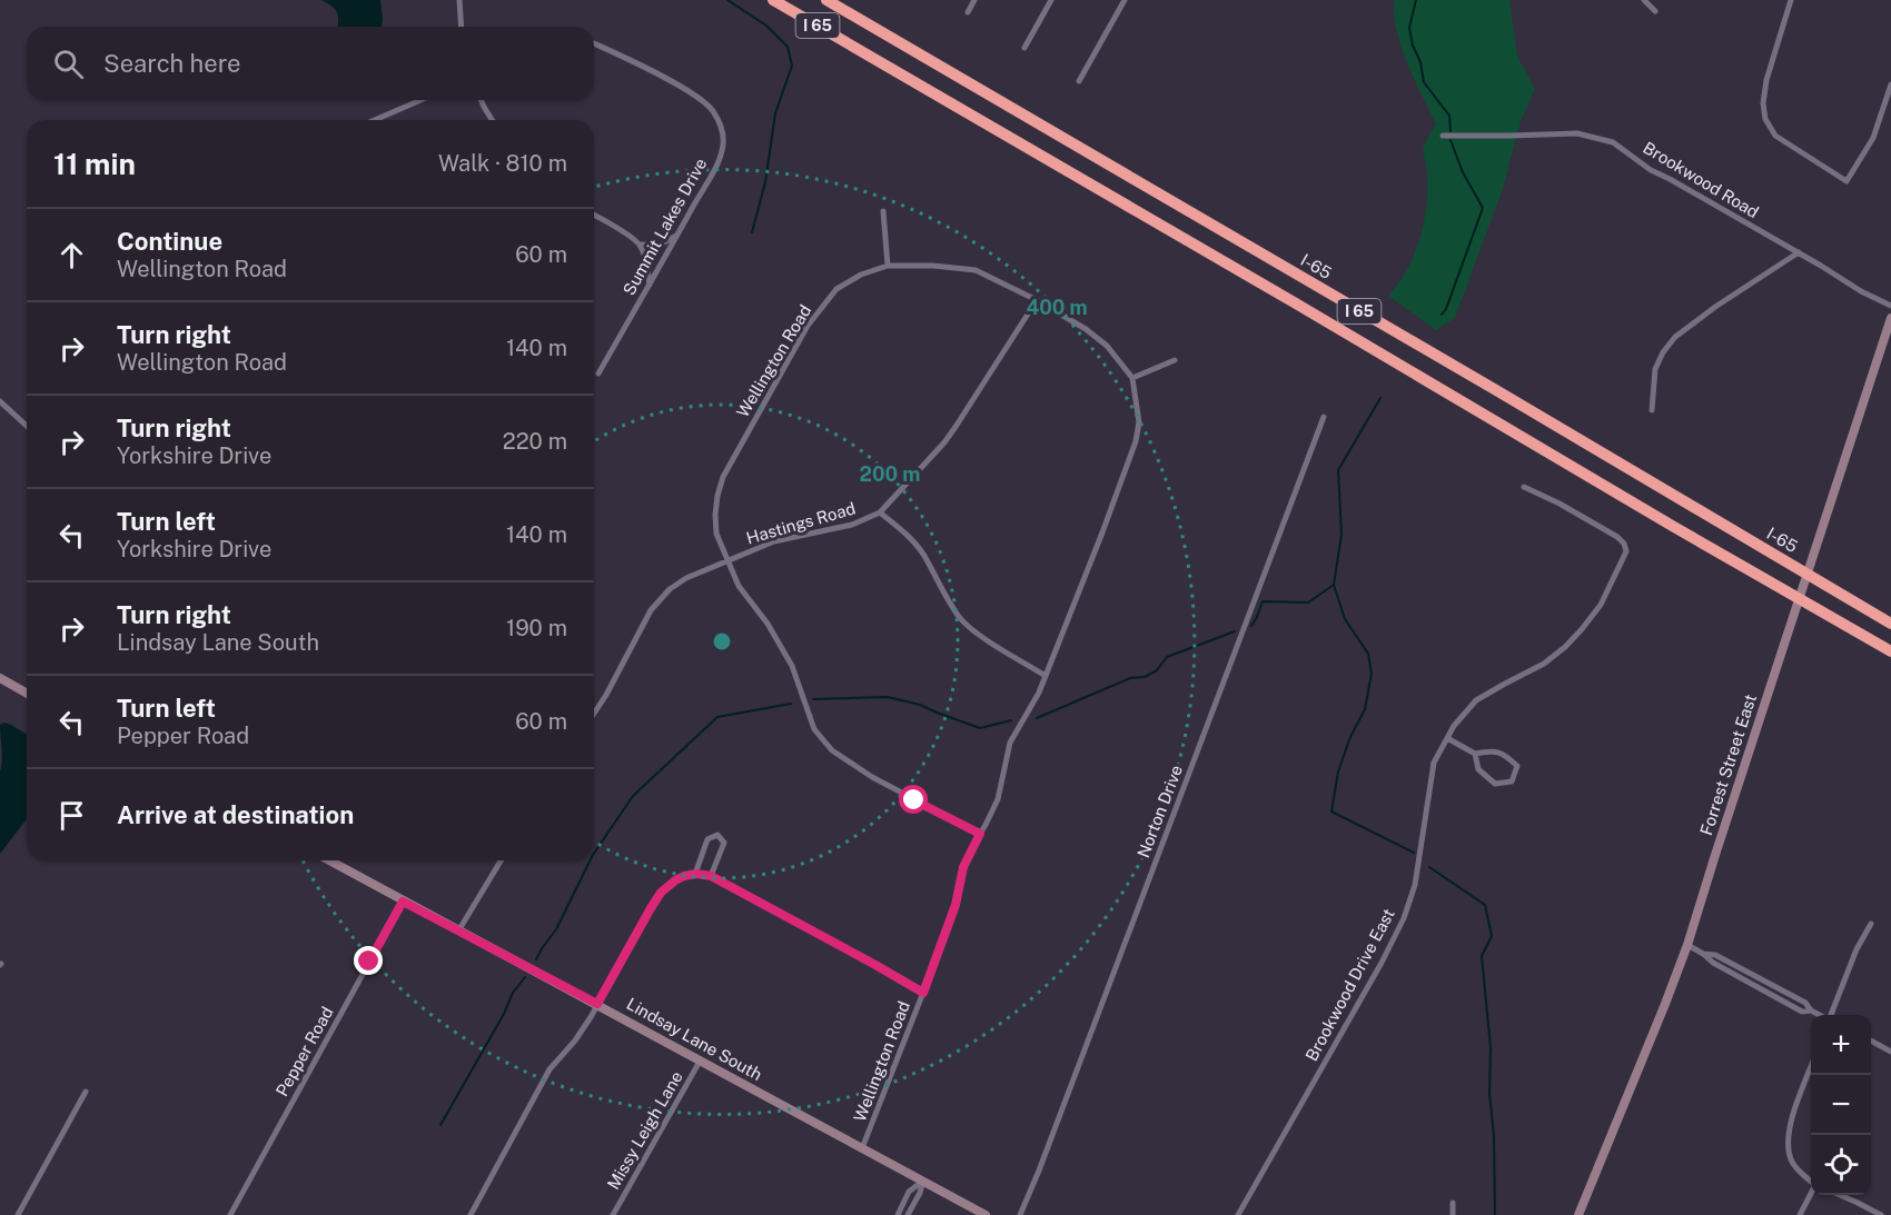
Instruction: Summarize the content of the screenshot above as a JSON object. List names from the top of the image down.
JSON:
{
  "streets": {
    "highway": ["I 65", "I-65"],
    "street": [
      "Brookwood Road",
      "Summit Lakes Drive",
      "Wellington Road",
      "Hastings Road",
      "Forrest Street East",
      "Norton Drive",
      "Brookwood Drive East",
      "Lindsay Lane South",
      "Pepper Road",
      "Missy Leigh Lane"
    ]
  },
  "crossings": [
    ["Wellington Road", "Hastings Road"],
    ["Wellington Road", "Lindsay Lane South"],
    ["Lindsay Lane South", "Pepper Road"],
    ["Lindsay Lane South", "Missy Leigh Lane"]
  ],
  "page": {
    "search": "Search here",
    "heading": ["11 min", "Walk · 810 m"],
    "list": [
      ["Continue", "Wellington Road", "60 m"],
      ["Turn right", "Wellington Road", "140 m"],
      ["Turn right", "Yorkshire Drive", "220 m"],
      ["Turn left", "Yorkshire Drive", "140 m"],
      ["Turn right", "Lindsay Lane South", "190 m"],
      ["Turn left", "Pepper Road", "60 m"],
      "Arrive at destination"
    ],
    "map_buttons": ["+", "−"]
  },
  "rings": ["400 m", "200 m"]
}
